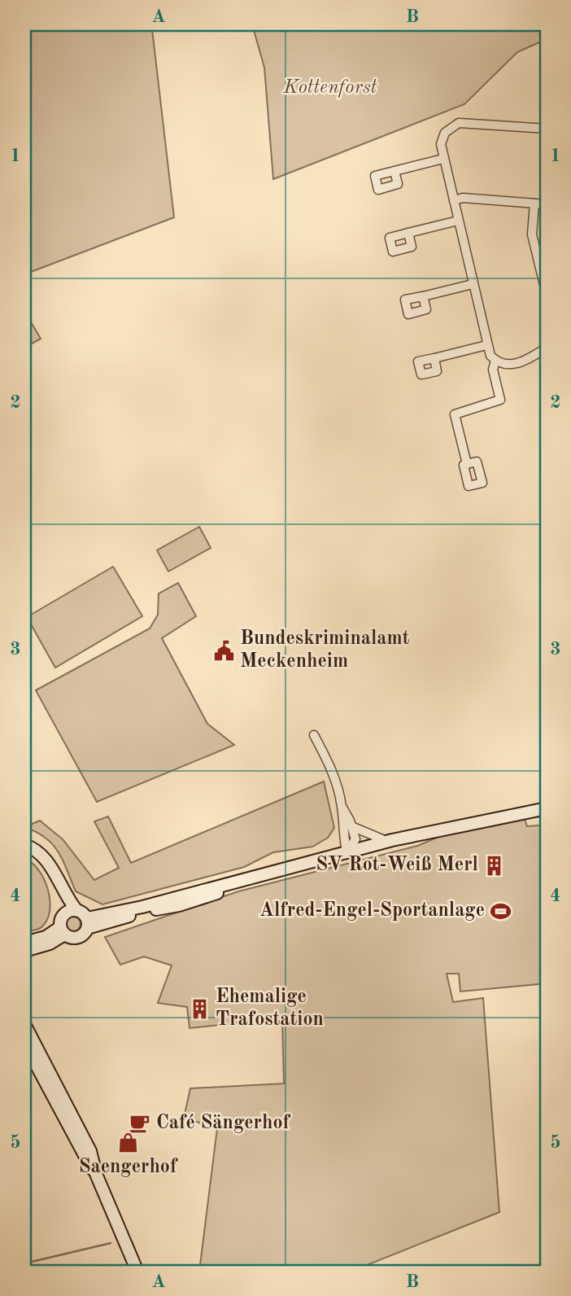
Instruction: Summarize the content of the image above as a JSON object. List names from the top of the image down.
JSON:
{
  "parks": ["Kottenforst"],
  "places": {
    "public building": ["Bundeskriminalamt Meckenheim"],
    "building": ["SV Rot-Weiß Merl", "Ehemalige Trafostation"],
    "sports": ["Alfred-Engel-Sportanlage"],
    "cafe": ["Café Sängerhof"],
    "shop": ["Saengerhof"]
  },
  "grid": {
    "columns": ["A", "B"],
    "rows": [
      "1",
      "2",
      "3",
      "4",
      "5"
    ]
  }
}
